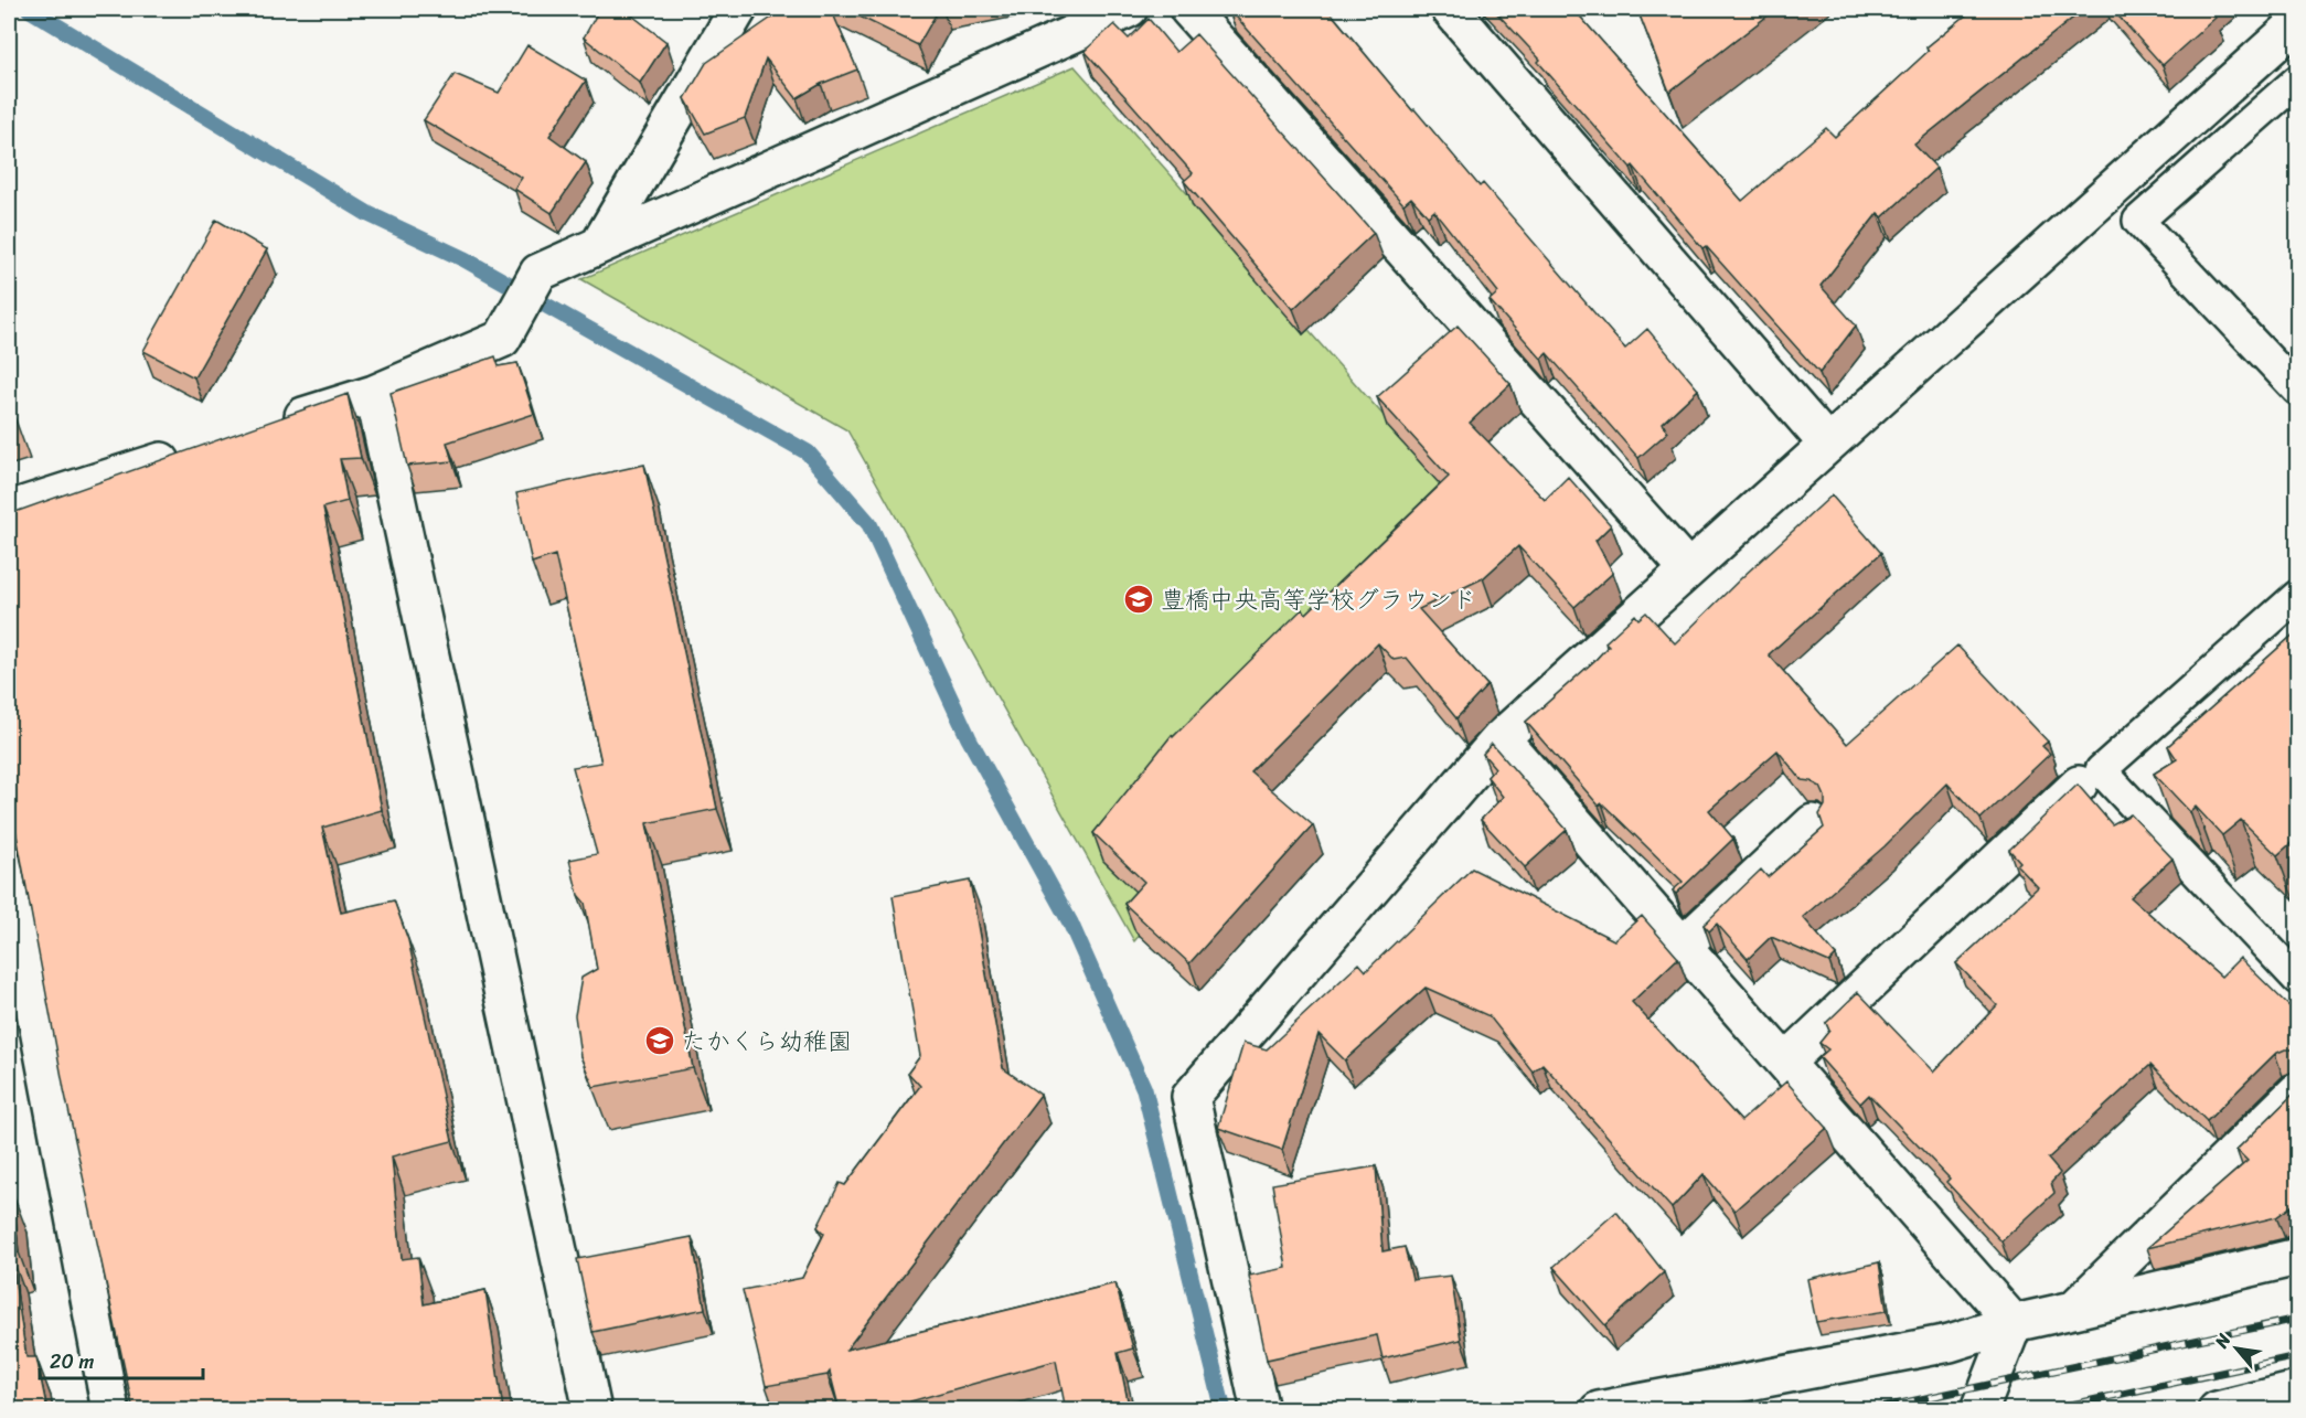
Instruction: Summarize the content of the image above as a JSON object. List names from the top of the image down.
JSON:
{
  "places": {
    "school or university": ["豊橋中央高等学校グラウンド", "たかくら幼稚園"]
  },
  "scale_bar": "20 m",
  "north": "top left"
}
